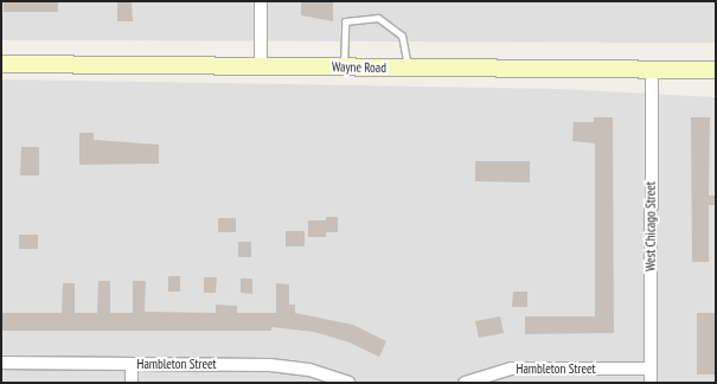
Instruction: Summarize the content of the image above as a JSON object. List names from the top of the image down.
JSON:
{
  "streets": {
    "main road": ["Wayne Road"],
    "street": ["West Chicago Street", "Hambleton Street"]
  },
  "crossings": [
    ["Wayne Road", "West Chicago Street"],
    ["West Chicago Street", "Hambleton Street"]
  ]
}
